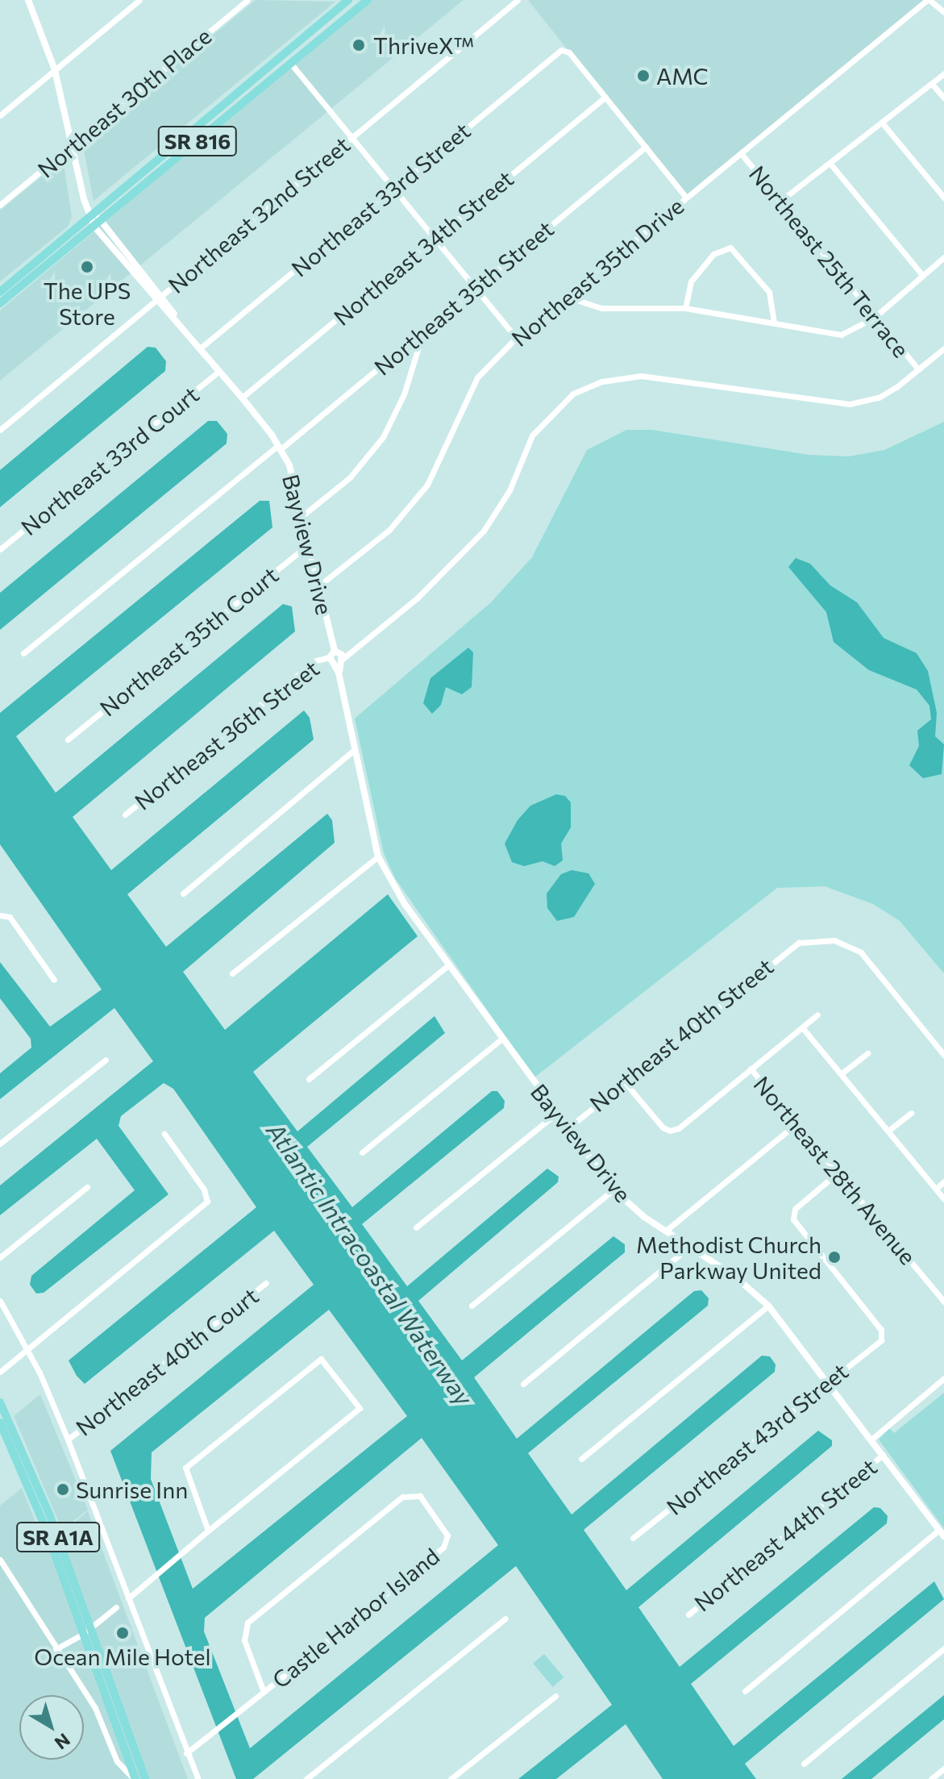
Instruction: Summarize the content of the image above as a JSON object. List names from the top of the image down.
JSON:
{
  "streets": {
    "main road": ["SR 816", "SR A1A"],
    "street": [
      "Northeast 30th Place",
      "Northeast 33rd Street",
      "Northeast 32nd Street",
      "Northeast 34th Street",
      "Northeast 25th Terrace",
      "Northeast 35th Drive",
      "Northeast 35th Street",
      "Northeast 33rd Court",
      "Bayview Drive",
      "Northeast 35th Court",
      "Northeast 36th Street",
      "Northeast 40th Street",
      "Northeast 28th Avenue",
      "Northeast 40th Court",
      "Northeast 43rd Street",
      "Northeast 44th Street",
      "Castle Harbor Island"
    ]
  },
  "crossings": [
    ["Northeast 30th Place", "Bayview Drive"],
    ["SR 816", "Bayview Drive"],
    ["Northeast 33rd Street", "Northeast 34th Street"],
    ["Northeast 33rd Street", "Bayview Drive"],
    ["Northeast 32nd Street", "Bayview Drive"],
    ["Northeast 34th Street", "Bayview Drive"],
    ["Northeast 25th Terrace", "Northeast 35th Drive"],
    ["Northeast 25th Terrace", "Northeast 36th Street"],
    ["Northeast 35th Drive", "Bayview Drive"],
    ["Northeast 35th Street", "Bayview Drive"],
    ["Northeast 33rd Court", "Bayview Drive"],
    ["Bayview Drive", "Northeast 35th Court"],
    ["Bayview Drive", "Northeast 36th Street"],
    ["Bayview Drive", "Northeast 40th Street"],
    ["Bayview Drive", "Northeast 43rd Street"],
    ["Bayview Drive", "Northeast 44th Street"],
    ["Northeast 28th Avenue", "Northeast 43rd Street"]
  ],
  "water": ["Atlantic Intracoastal Waterway"],
  "places": [
    "ThriveX™",
    "AMC",
    "The UPS Store",
    "Methodist Church Parkway United",
    "Sunrise Inn",
    "Ocean Mile Hotel"
  ],
  "north": "bottom right"
}
